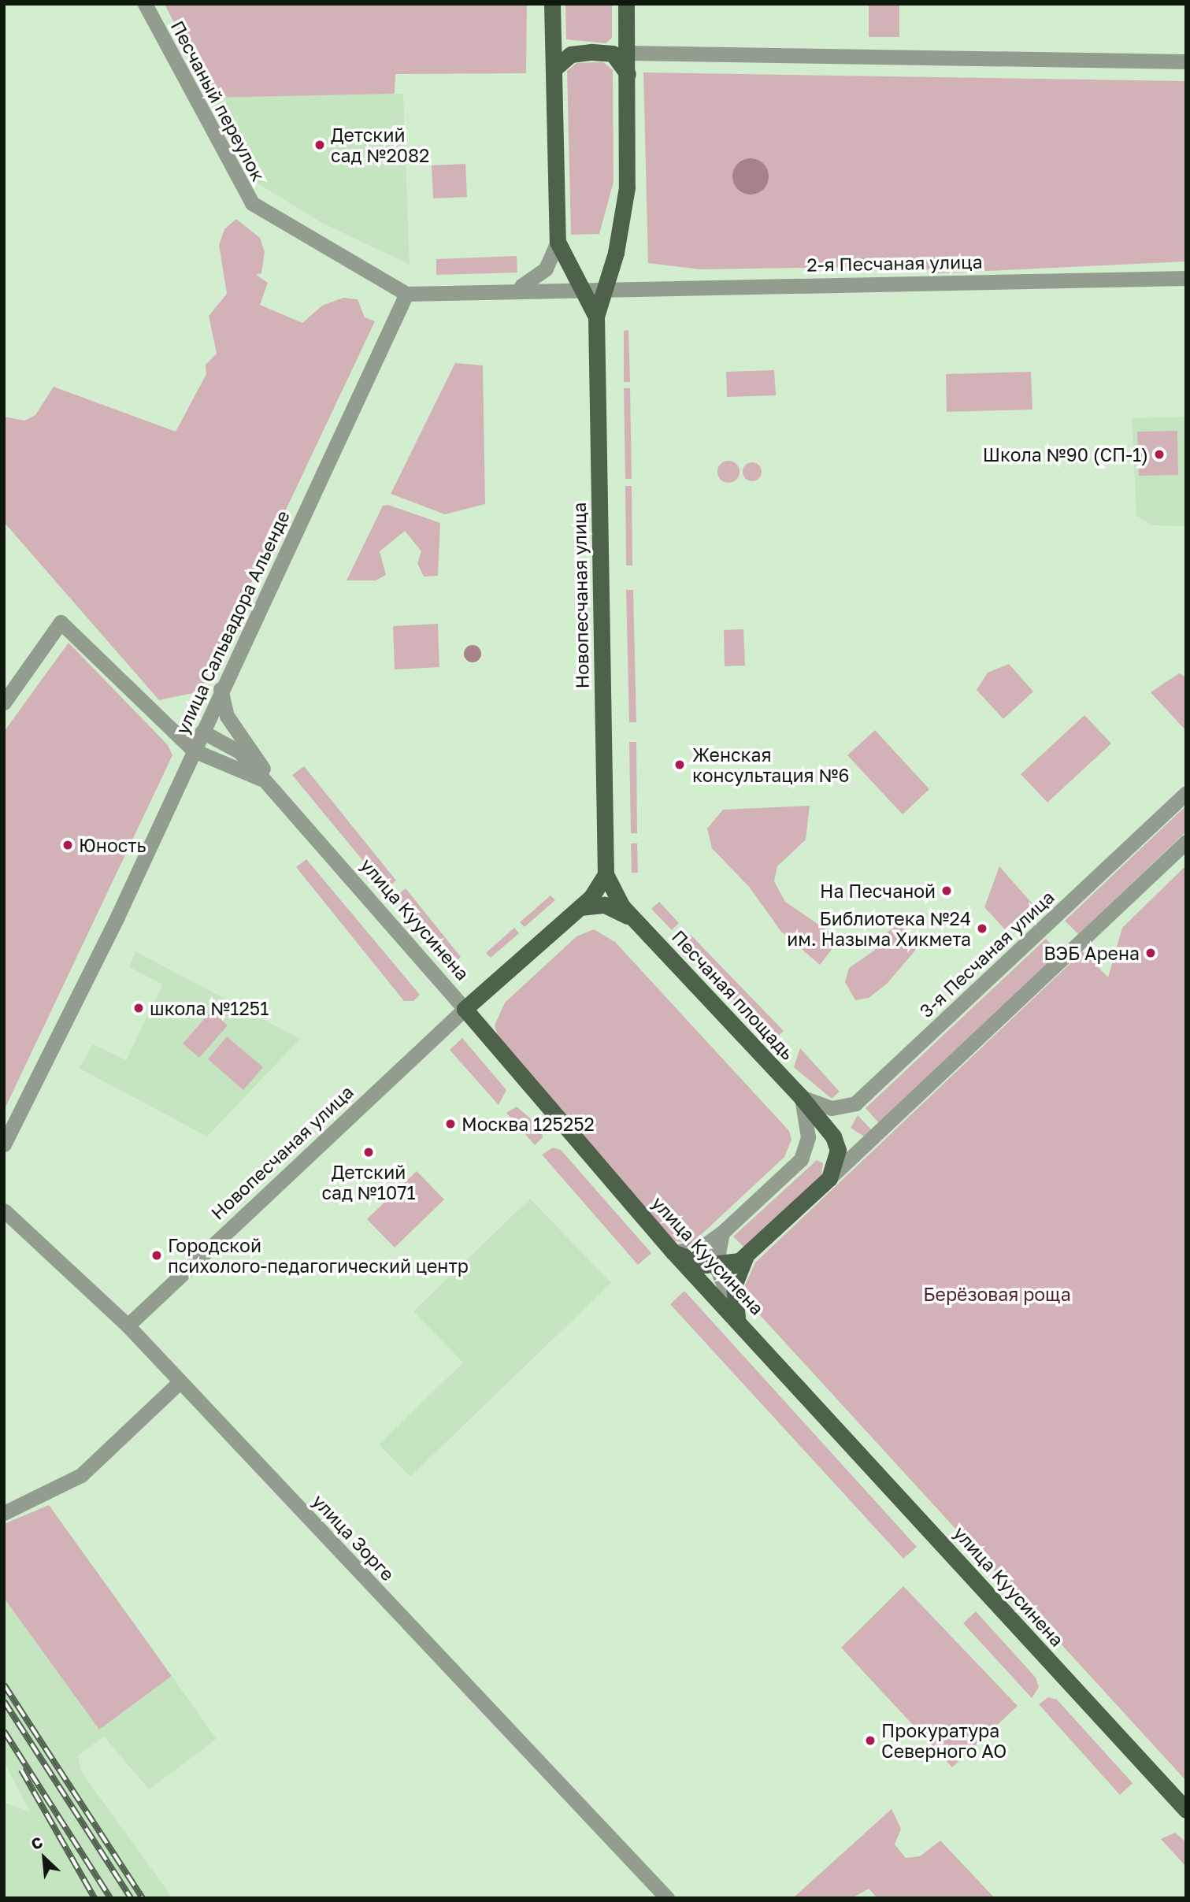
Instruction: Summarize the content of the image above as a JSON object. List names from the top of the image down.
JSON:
{
  "streets": {
    "main road": ["Новопесчаная улица", "улица Куусинена", "Песчаная площадь"],
    "street": [
      "Песчаный переулок",
      "2-я Песчаная улица",
      "улица Сальвадора Альенде",
      "3-я Песчаная улица",
      "улица Зорге"
    ]
  },
  "crossings": [
    ["Песчаный переулок", "улица Сальвадора Альенде"],
    ["2-я Песчаная улица", "Новопесчаная улица"],
    ["Новопесчаная улица", "улица Куусинена"],
    ["Новопесчаная улица", "Песчаная площадь"],
    ["Новопесчаная улица", "улица Зорге"],
    ["улица Сальвадора Альенде", "улица Куусинена"],
    ["3-я Песчаная улица", "Песчаная площадь"]
  ],
  "parks": ["Берёзовая роща"],
  "places": [
    "Детский сад №2082",
    "Школа №90 (СП-1)",
    "Женская консультация №6",
    "Юность",
    "На Песчаной",
    "Библиотека №24 им. Назыма Хикмета",
    "ВЭБ Арена",
    "школа №1251",
    "Москва 125252",
    "Детский сад №1071",
    "Городской психолого-педагогический центр",
    "Прокуратура Северного АО"
  ],
  "north": "top left"
}
